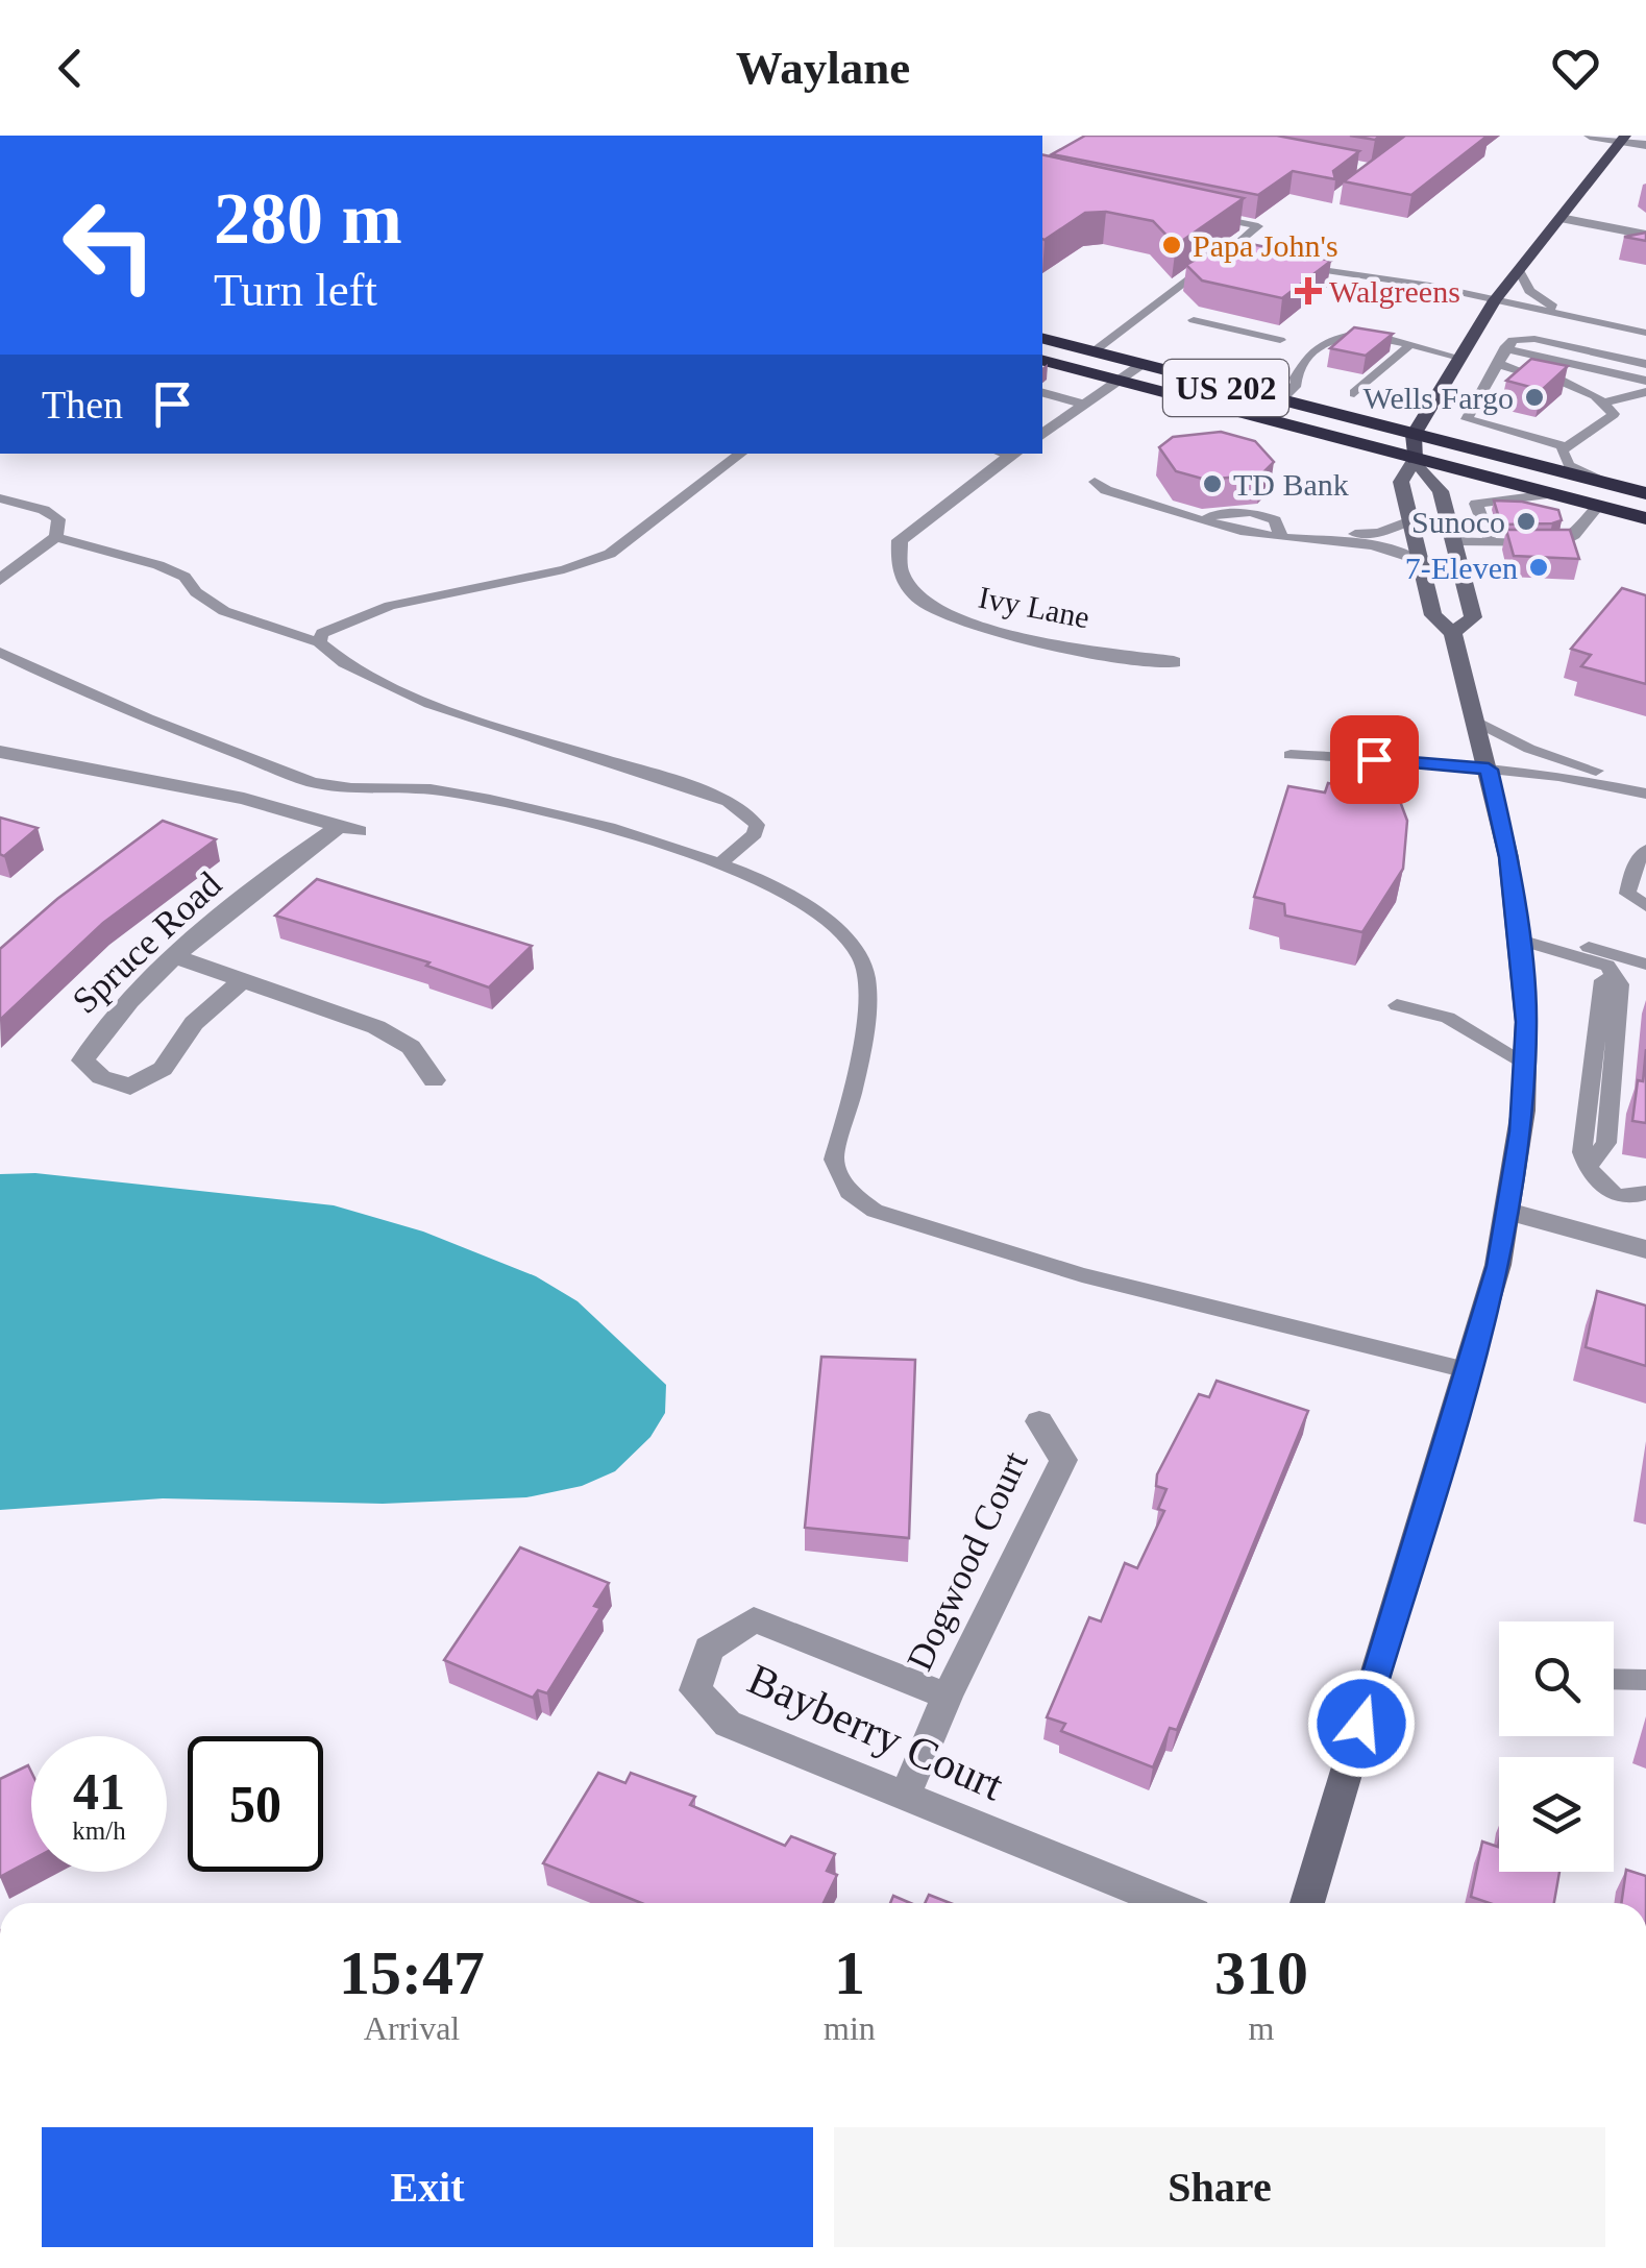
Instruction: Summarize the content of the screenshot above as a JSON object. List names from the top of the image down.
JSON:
{
  "streets": {
    "highway": ["US 202"],
    "street": [
      "Ivy Lane",
      "Spruce Road",
      "Dogwood Court",
      "Bayberry Court"
    ]
  },
  "crossings": [
    ["Dogwood Court", "Bayberry Court"]
  ],
  "places": {
    "other": [
      "Papa John's",
      "Wells Fargo",
      "TD Bank",
      "Sunoco",
      "7-Eleven"
    ],
    "health": ["Walgreens"]
  },
  "page": {
    "header": "Waylane",
    "turn": ["280 m", "Turn left"],
    "then": "Then",
    "speed": "41 km/h",
    "limit": "50",
    "eta": [
      "15:47",
      "Arrival",
      "1",
      "min",
      "310",
      "m"
    ],
    "buttons": ["Exit", "Share"]
  }
}
